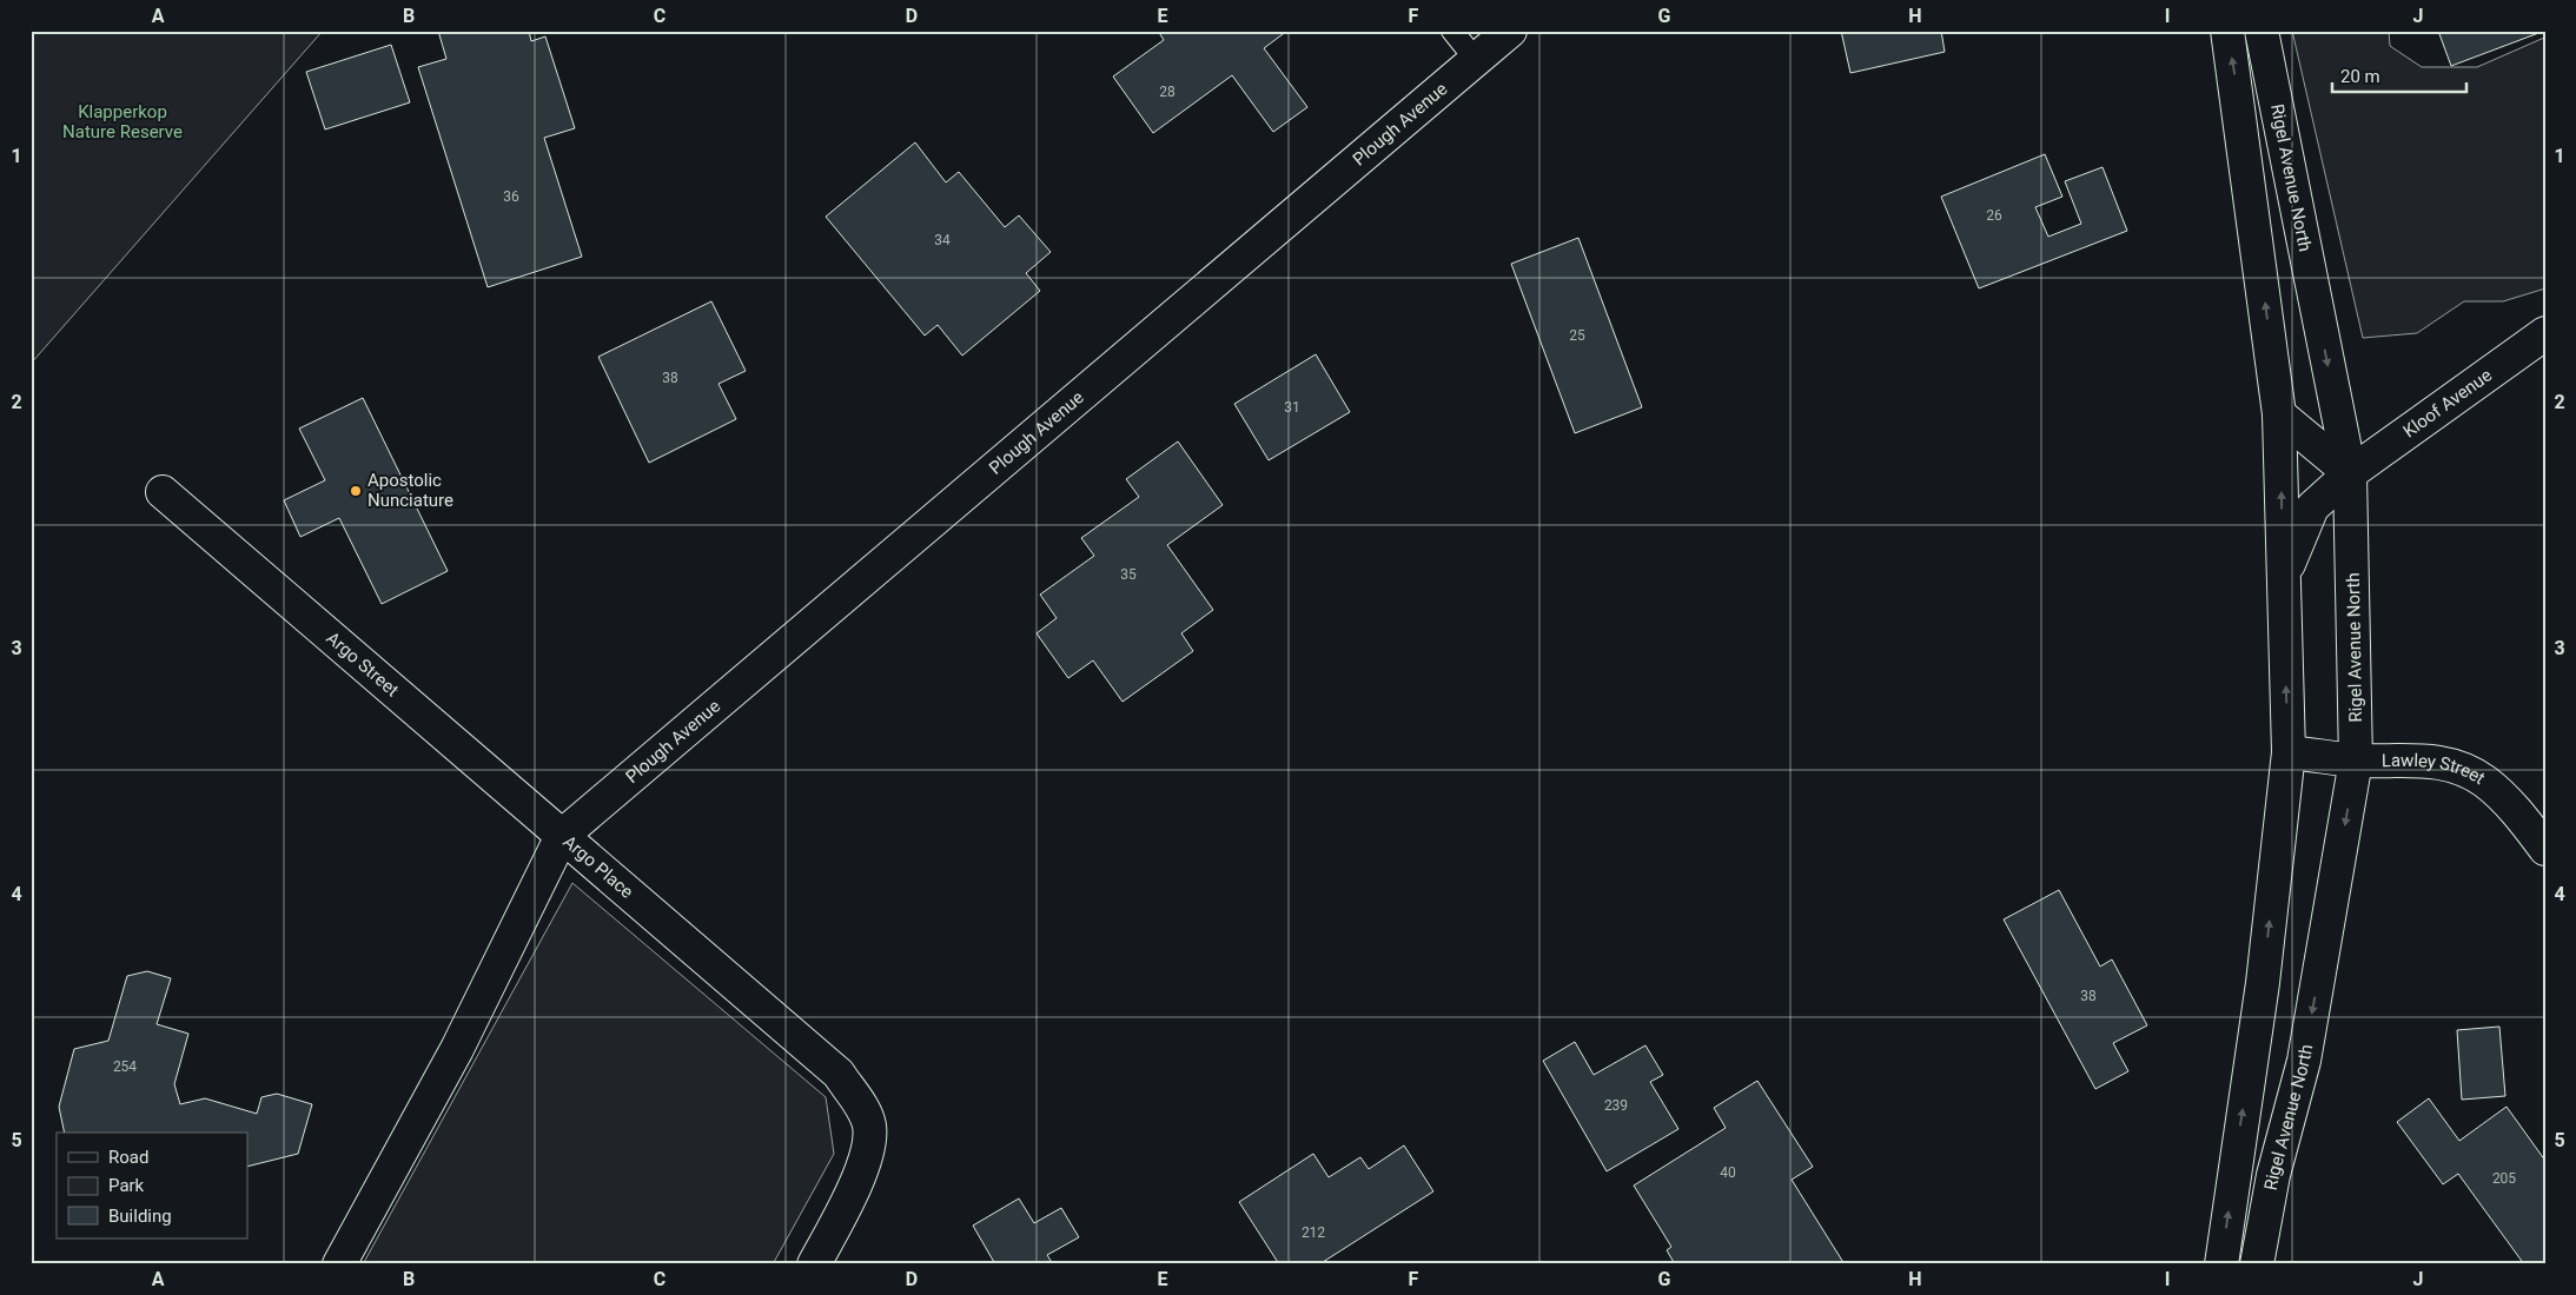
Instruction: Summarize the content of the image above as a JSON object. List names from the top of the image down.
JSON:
{
  "streets": {
    "street": [
      "Plough Avenue",
      "Rigel Avenue North",
      "Kloof Avenue",
      "Argo Street",
      "Lawley Street",
      "Argo Place"
    ]
  },
  "crossings": [
    ["Plough Avenue", "Argo Street"],
    ["Plough Avenue", "Argo Place"],
    ["Rigel Avenue North", "Kloof Avenue"],
    ["Rigel Avenue North", "Lawley Street"],
    ["Argo Street", "Argo Place"]
  ],
  "parks": ["Klapperkop Nature Reserve"],
  "places": ["Apostolic Nunciature"],
  "house_numbers": [
    "28",
    "36",
    "26",
    "34",
    "25",
    "38",
    "31",
    "35",
    "38",
    "254",
    "239",
    "40",
    "205",
    "212"
  ],
  "legend": ["Road", "Park", "Building"],
  "scale_bar": "20 m",
  "grid": {
    "columns": [
      "A",
      "B",
      "C",
      "D",
      "E",
      "F",
      "G",
      "H",
      "I",
      "J"
    ],
    "rows": [
      "1",
      "2",
      "3",
      "4",
      "5"
    ]
  }
}
